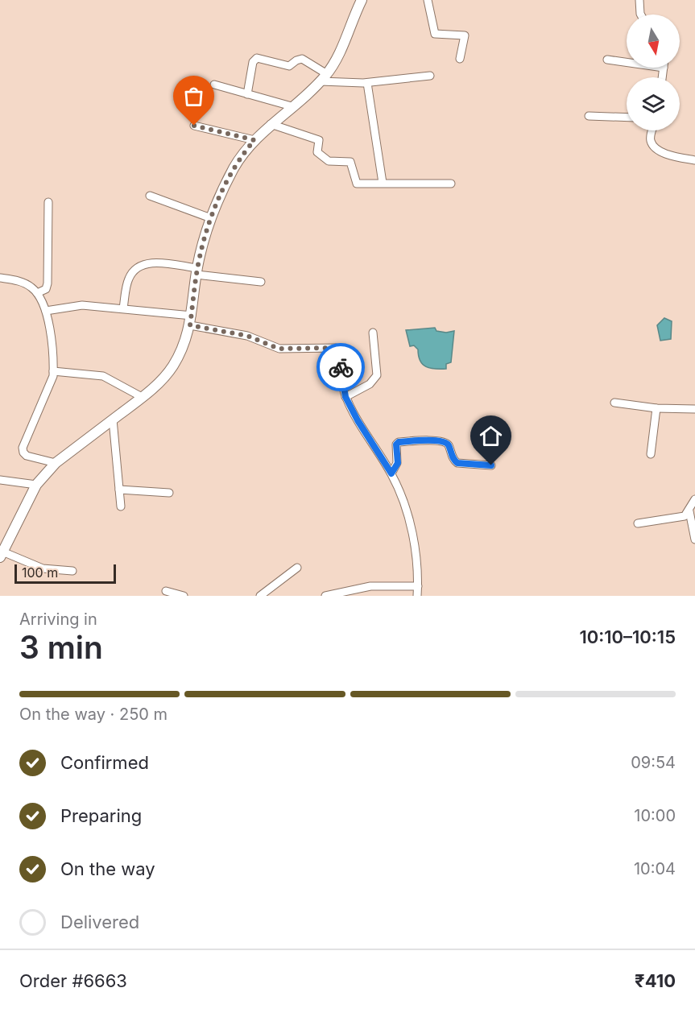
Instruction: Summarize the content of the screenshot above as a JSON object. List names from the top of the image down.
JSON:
{
  "scale_bar": "100 m",
  "north": "bottom",
  "page": {
    "scale": "100 m",
    "heading": ["3 min", "Arriving in", "10:10–10:15"],
    "panel": ["Order #6663", "₹410"],
    "bar": "On the way · 250 m",
    "list": [
      ["Confirmed", "09:54"],
      ["Preparing", "10:00"],
      ["On the way", "10:04"],
      "Delivered"
    ]
  }
}
